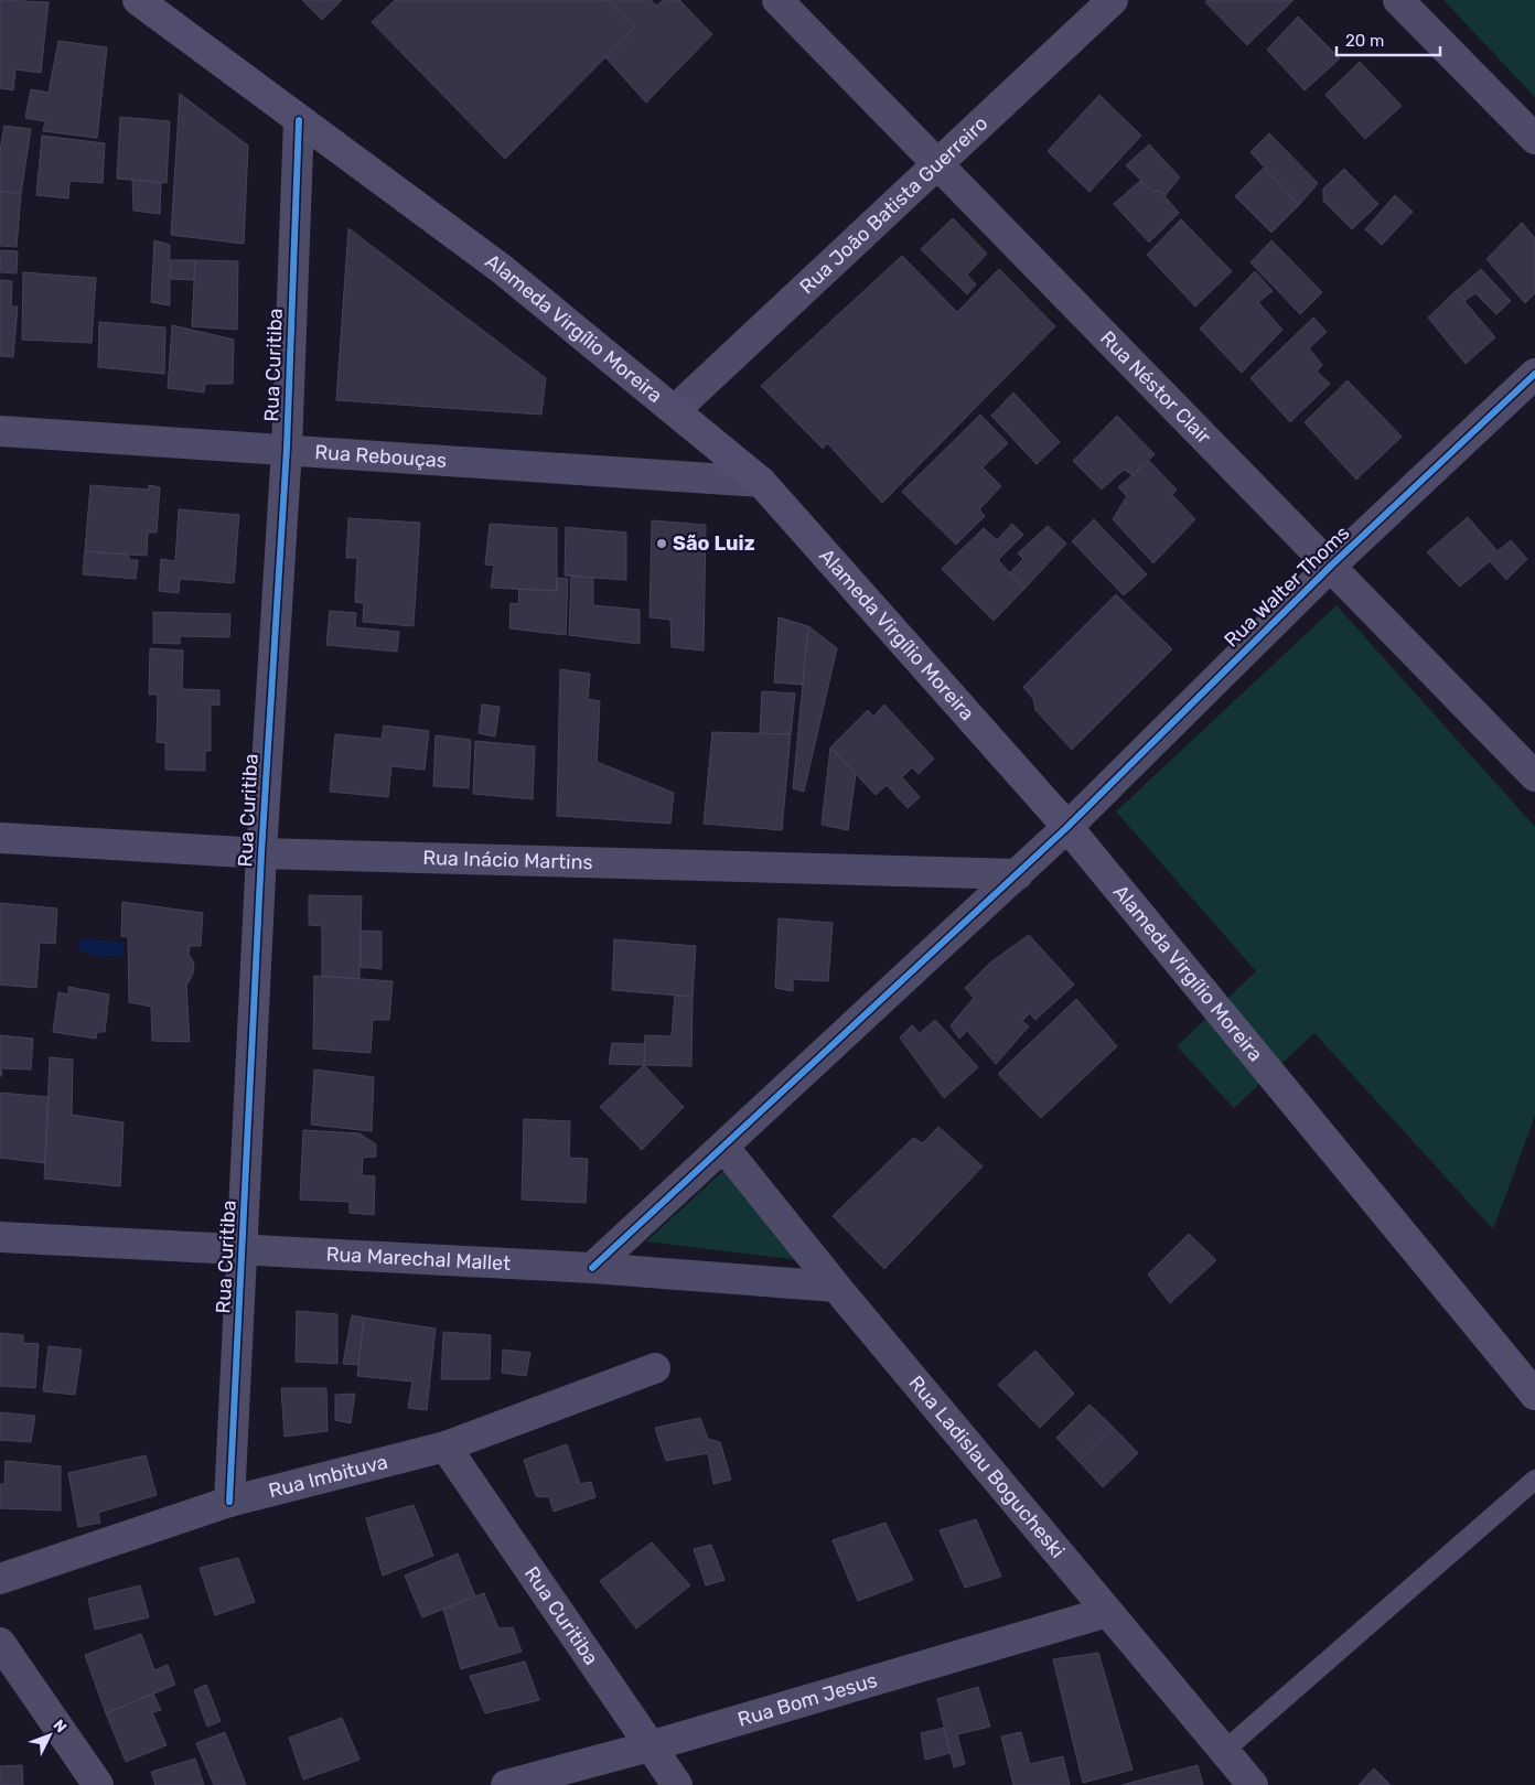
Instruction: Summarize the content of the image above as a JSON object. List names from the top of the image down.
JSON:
{
  "streets": {
    "main road": ["Alameda Virgílio Moreira"],
    "street": [
      "Rua João Batista Guerreiro",
      "Rua Curitiba",
      "Rua Néstor Clair",
      "Rua Rebouças",
      "Rua Walter Thoms",
      "Rua Inácio Martins",
      "Rua Marechal Mallet",
      "Rua Ladislau Bogucheski",
      "Rua Imbituva",
      "Rua Bom Jesus"
    ]
  },
  "crossings": [
    ["Rua João Batista Guerreiro", "Alameda Virgílio Moreira"],
    ["Rua João Batista Guerreiro", "Rua Néstor Clair"],
    ["Alameda Virgílio Moreira", "Rua Curitiba"],
    ["Alameda Virgílio Moreira", "Rua Rebouças"],
    ["Alameda Virgílio Moreira", "Rua Walter Thoms"],
    ["Rua Curitiba", "Rua Rebouças"],
    ["Rua Curitiba", "Rua Inácio Martins"],
    ["Rua Curitiba", "Rua Marechal Mallet"],
    ["Rua Curitiba", "Rua Imbituva"],
    ["Rua Curitiba", "Rua Bom Jesus"],
    ["Rua Néstor Clair", "Rua Walter Thoms"],
    ["Rua Walter Thoms", "Rua Inácio Martins"],
    ["Rua Walter Thoms", "Rua Marechal Mallet"],
    ["Rua Walter Thoms", "Rua Ladislau Bogucheski"],
    ["Rua Marechal Mallet", "Rua Ladislau Bogucheski"],
    ["Rua Ladislau Bogucheski", "Rua Bom Jesus"]
  ],
  "places": ["São Luiz"],
  "scale_bar": "20 m",
  "north": "top right"
}
